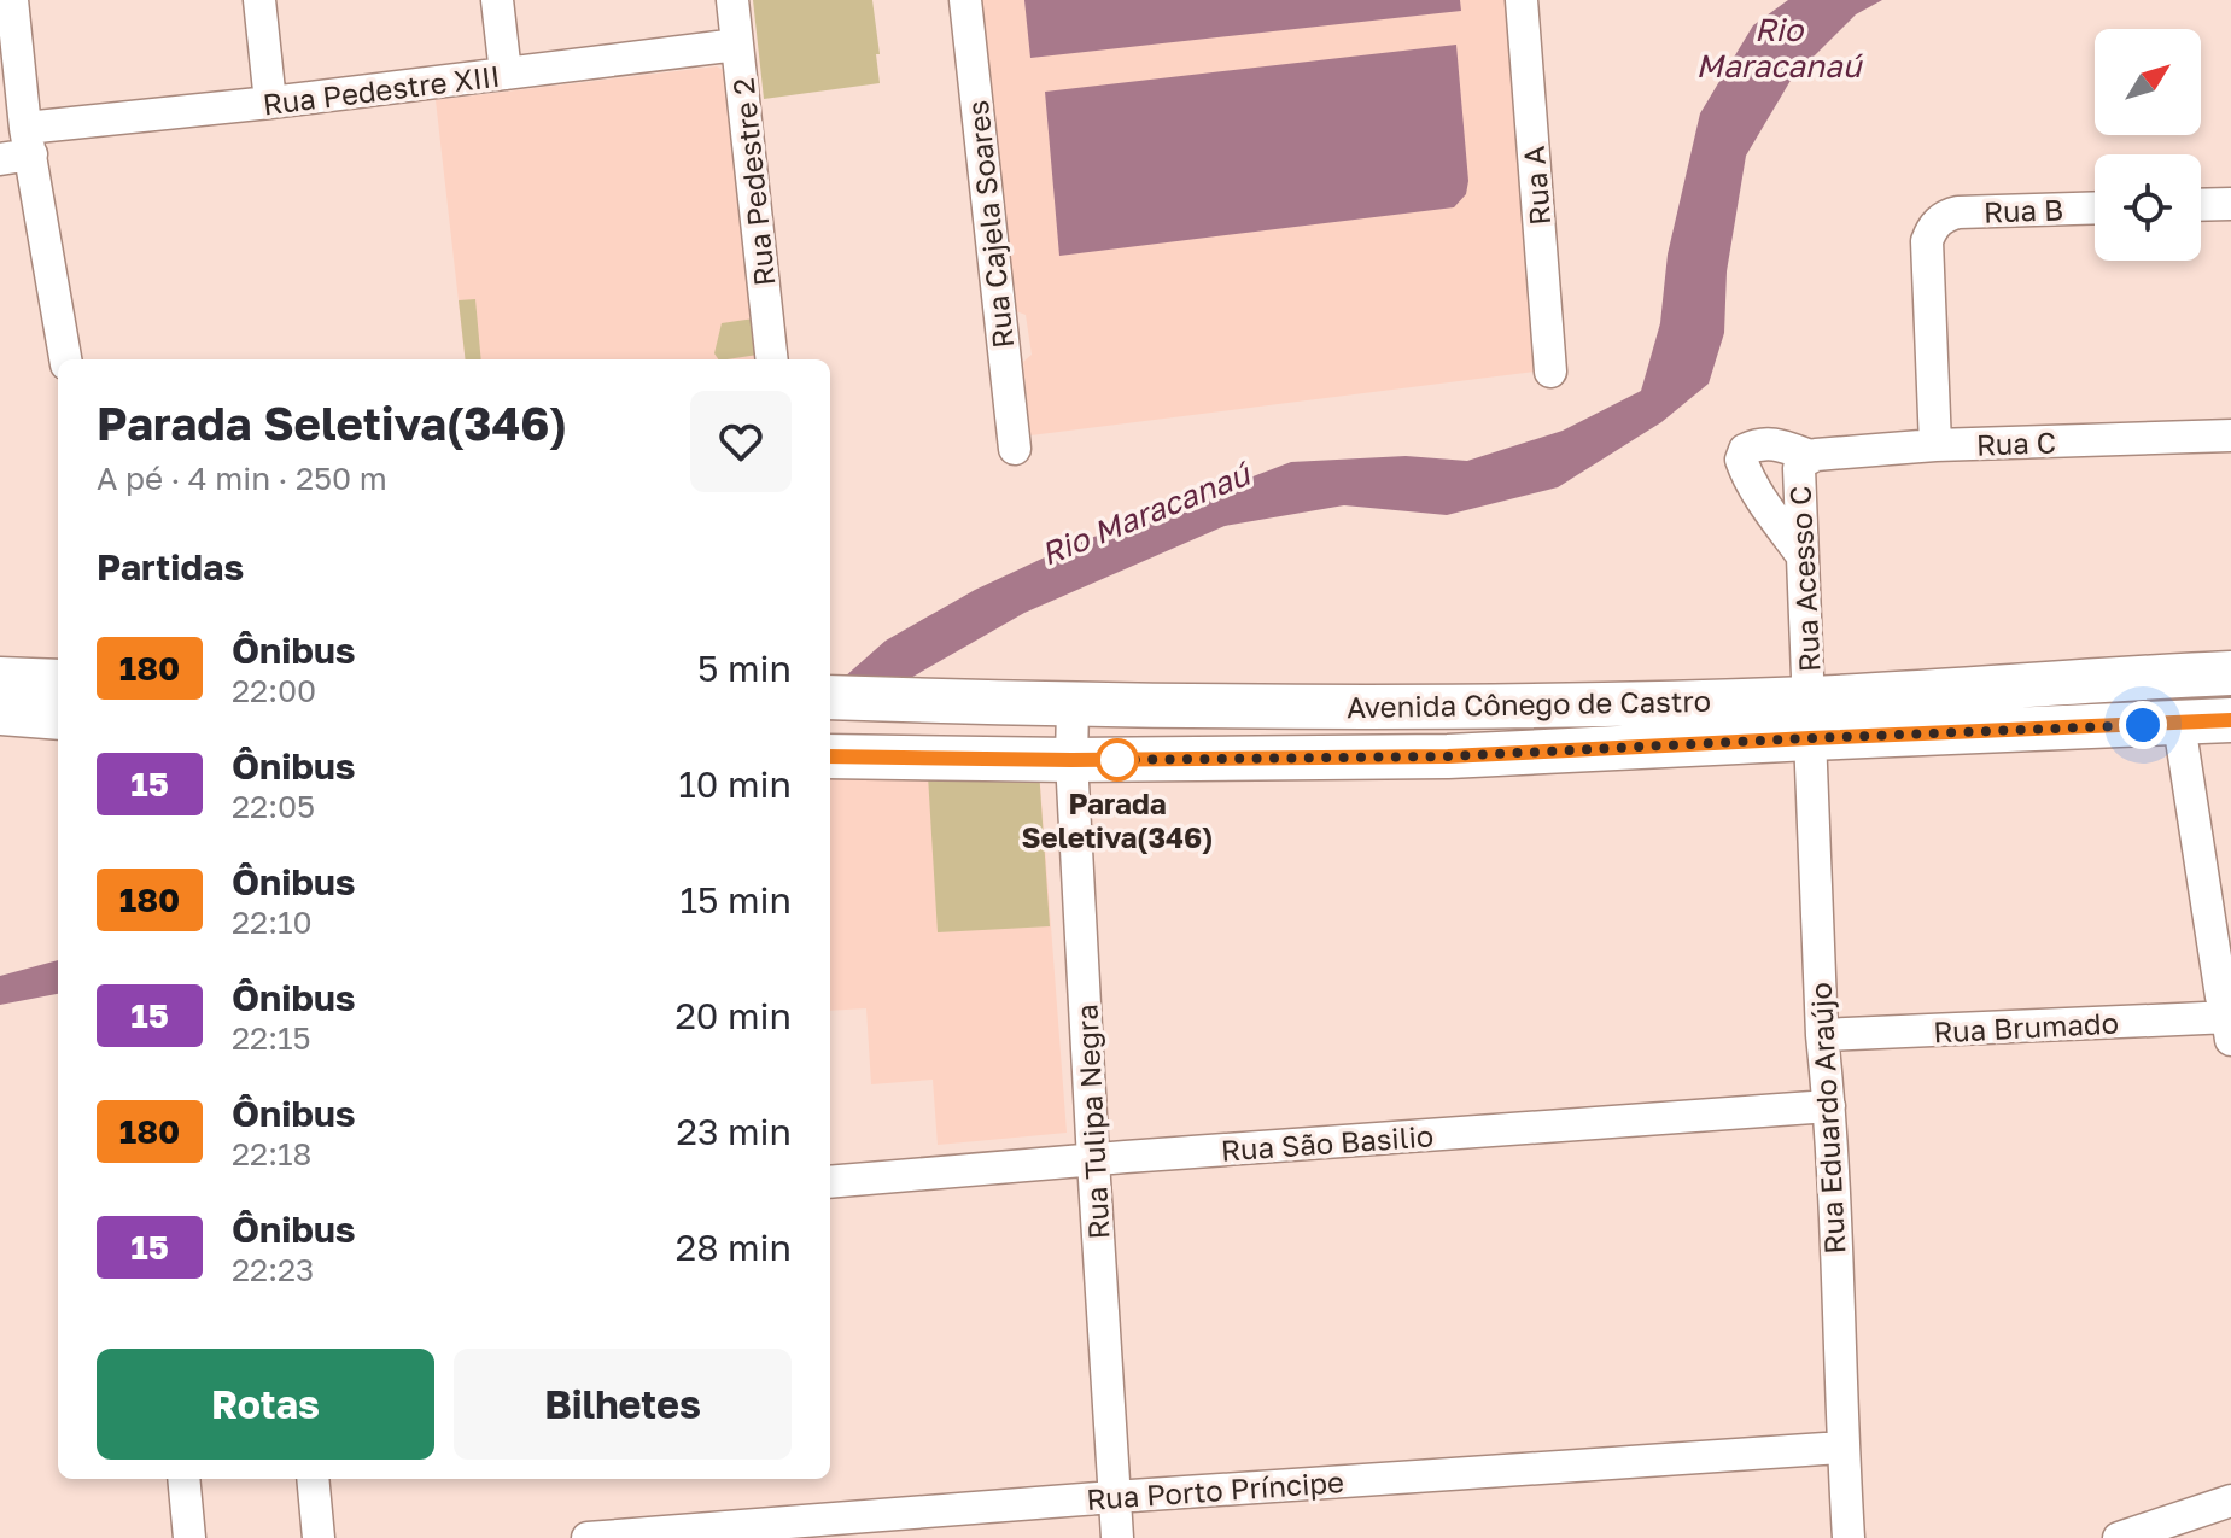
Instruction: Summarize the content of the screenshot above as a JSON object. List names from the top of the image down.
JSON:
{
  "streets": {
    "main road": ["Avenida Cônego de Castro"],
    "street": [
      "Rua Pedestre XIII",
      "Rua Pedestre 2",
      "Rua A",
      "Rua B",
      "Rua Cajela Soares",
      "Rua C",
      "Rua Acesso C",
      "Rua Brumado",
      "Rua Eduardo Araújo",
      "Rua Tulipa Negra",
      "Rua São Basilio",
      "Rua Porto Príncipe"
    ]
  },
  "crossings": [
    ["Rua Pedestre XIII", "Rua Pedestre 2"],
    ["Rua B", "Rua C"],
    ["Rua C", "Rua Acesso C"],
    ["Rua Acesso C", "Avenida Cônego de Castro"],
    ["Rua Acesso C", "Rua Eduardo Araújo"],
    ["Avenida Cônego de Castro", "Rua Eduardo Araújo"],
    ["Avenida Cônego de Castro", "Rua Tulipa Negra"],
    ["Rua Brumado", "Rua Eduardo Araújo"],
    ["Rua Eduardo Araújo", "Rua São Basilio"],
    ["Rua Eduardo Araújo", "Rua Porto Príncipe"],
    ["Rua Tulipa Negra", "Rua São Basilio"],
    ["Rua Tulipa Negra", "Rua Porto Príncipe"]
  ],
  "water": ["Rio Maracanaú"],
  "places": ["Parada Seletiva(346)"],
  "lines": ["bus line 180"],
  "north": "top right",
  "page": {
    "heading": [
      ["Parada Seletiva(346)", "A pé · 4 min · 250 m"],
      "Partidas"
    ],
    "list": [
      {
        "mark": "180",
        "name": "Ônibus",
        "note": "22:00",
        "value": "5 min"
      },
      {
        "mark": "15",
        "name": "Ônibus",
        "note": "22:05",
        "value": "10 min"
      },
      {
        "mark": "180",
        "name": "Ônibus",
        "note": "22:10",
        "value": "15 min"
      },
      {
        "mark": "15",
        "name": "Ônibus",
        "note": "22:15",
        "value": "20 min"
      },
      {
        "mark": "180",
        "name": "Ônibus",
        "note": "22:18",
        "value": "23 min"
      },
      {
        "mark": "15",
        "name": "Ônibus",
        "note": "22:23",
        "value": "28 min"
      }
    ],
    "buttons": ["Rotas", "Bilhetes"]
  }
}
